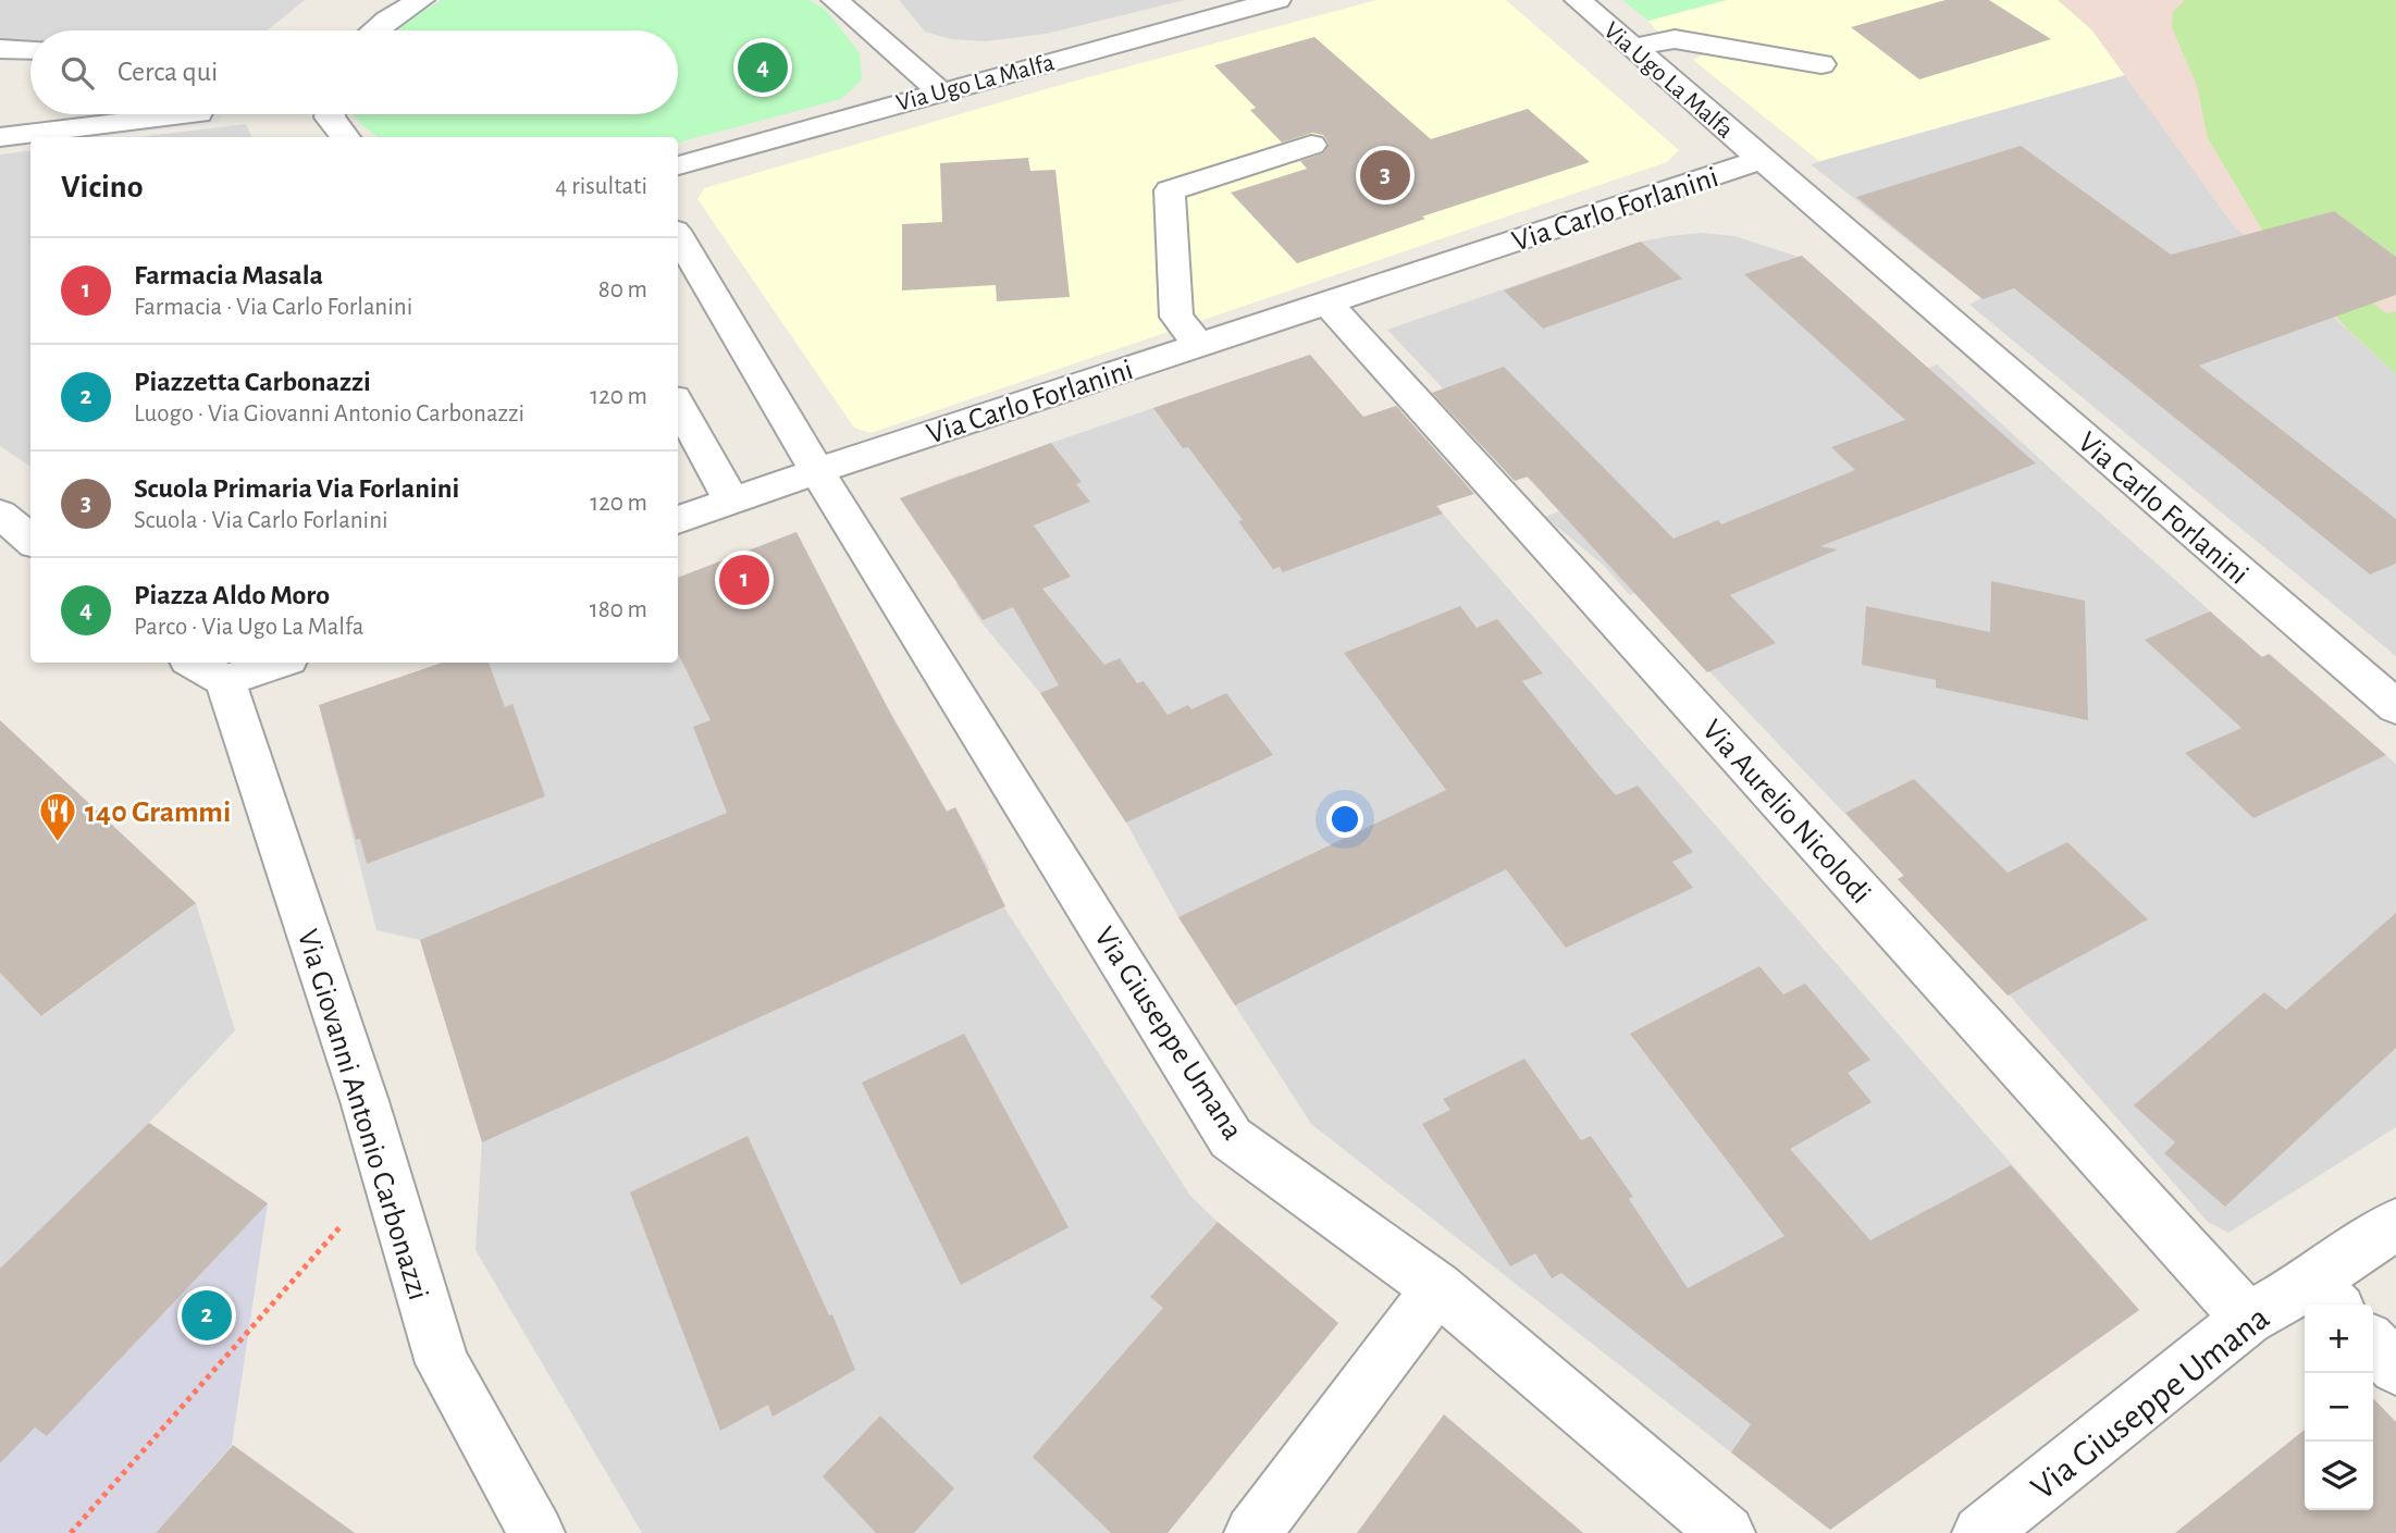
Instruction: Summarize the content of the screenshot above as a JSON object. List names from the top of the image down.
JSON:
{
  "streets": {
    "street": [
      "Via Ugo La Malfa",
      "Via Carlo Forlanini",
      "Via Aurelio Nicolodi",
      "Via Giuseppe Umana",
      "Via Giovanni Antonio Carbonazzi"
    ]
  },
  "crossings": [
    ["Via Ugo La Malfa", "Via Carlo Forlanini"],
    ["Via Carlo Forlanini", "Via Aurelio Nicolodi"],
    ["Via Carlo Forlanini", "Via Giuseppe Umana"],
    ["Via Aurelio Nicolodi", "Via Giuseppe Umana"]
  ],
  "places": {
    "restaurant": ["140 Grammi"]
  },
  "page": {
    "search": "Cerca qui",
    "pins": [
      "4",
      "3",
      "1",
      "2"
    ],
    "heading": ["Vicino", "4 risultati"],
    "list": [
      {
        "mark": "1",
        "name": "Farmacia Masala",
        "note": "Farmacia · Via Carlo Forlanini",
        "value": "80 m"
      },
      {
        "mark": "2",
        "name": "Piazzetta Carbonazzi",
        "note": "Luogo · Via Giovanni Antonio Carbonazzi",
        "value": "120 m"
      },
      {
        "mark": "3",
        "name": "Scuola Primaria Via Forlanini",
        "note": "Scuola · Via Carlo Forlanini",
        "value": "120 m"
      },
      {
        "mark": "4",
        "name": "Piazza Aldo Moro",
        "note": "Parco · Via Ugo La Malfa",
        "value": "180 m"
      }
    ],
    "map_buttons": ["+", "−"]
  }
}
